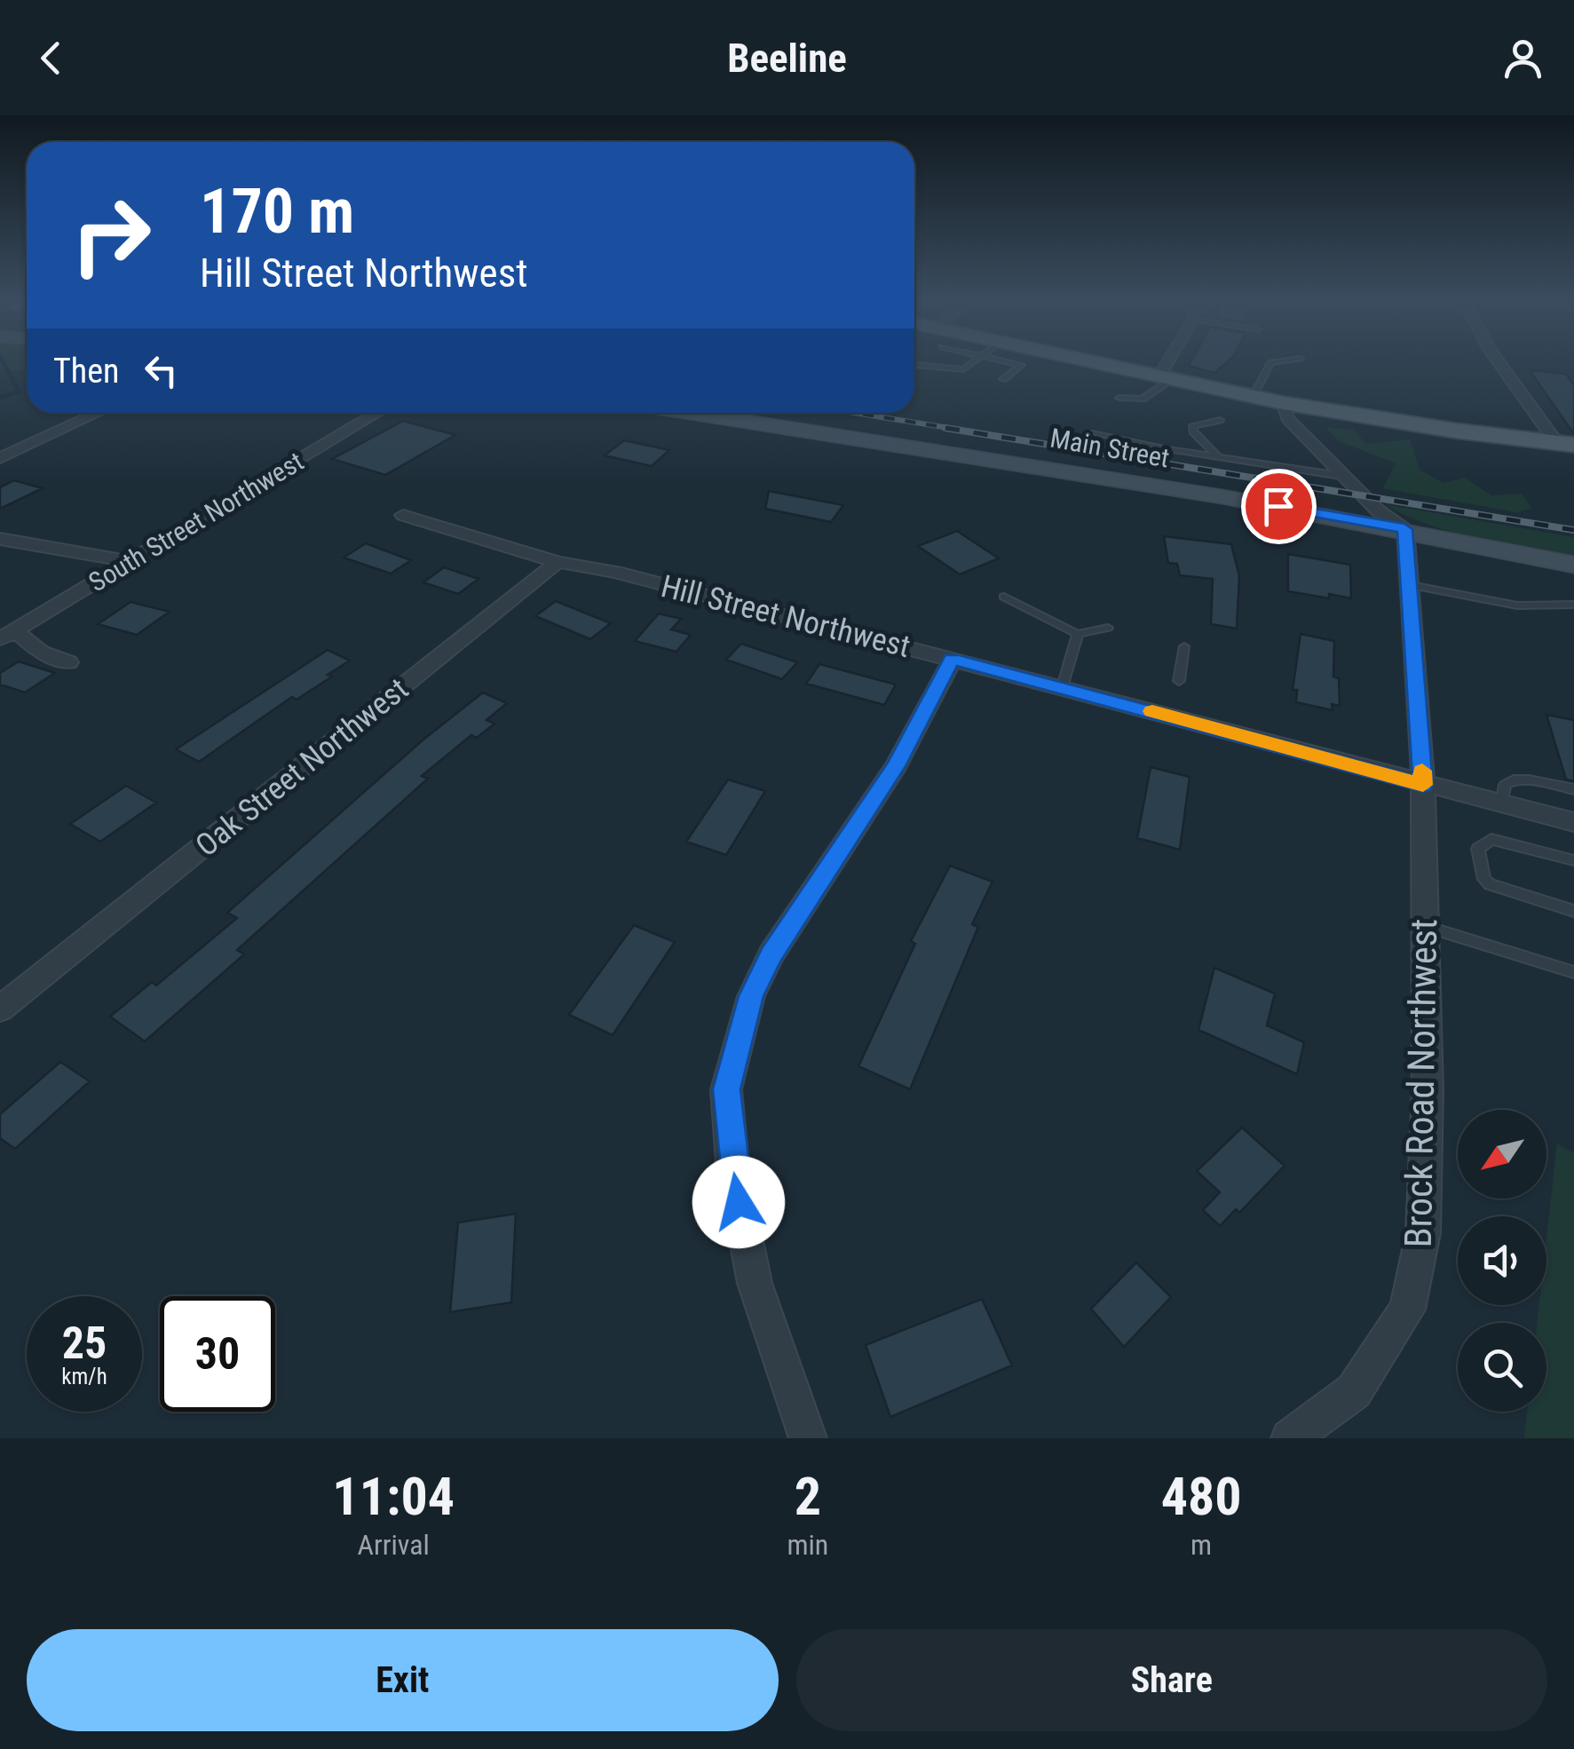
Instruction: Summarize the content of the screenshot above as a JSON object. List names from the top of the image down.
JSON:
{
  "streets": {
    "street": [
      "Main Street",
      "South Street Northwest",
      "Hill Street Northwest",
      "Oak Street Northwest",
      "Brock Road Northwest"
    ]
  },
  "crossings": [
    ["Main Street", "Brock Road Northwest"],
    ["Hill Street Northwest", "Oak Street Northwest"],
    ["Hill Street Northwest", "Brock Road Northwest"]
  ],
  "north": "bottom left",
  "page": {
    "header": "Beeline",
    "turn": ["170 m", "Hill Street Northwest"],
    "then": "Then",
    "speed": "25 km/h",
    "limit": "30",
    "eta": [
      "11:04",
      "Arrival",
      "2",
      "min",
      "480",
      "m"
    ],
    "buttons": ["Exit", "Share"]
  }
}
